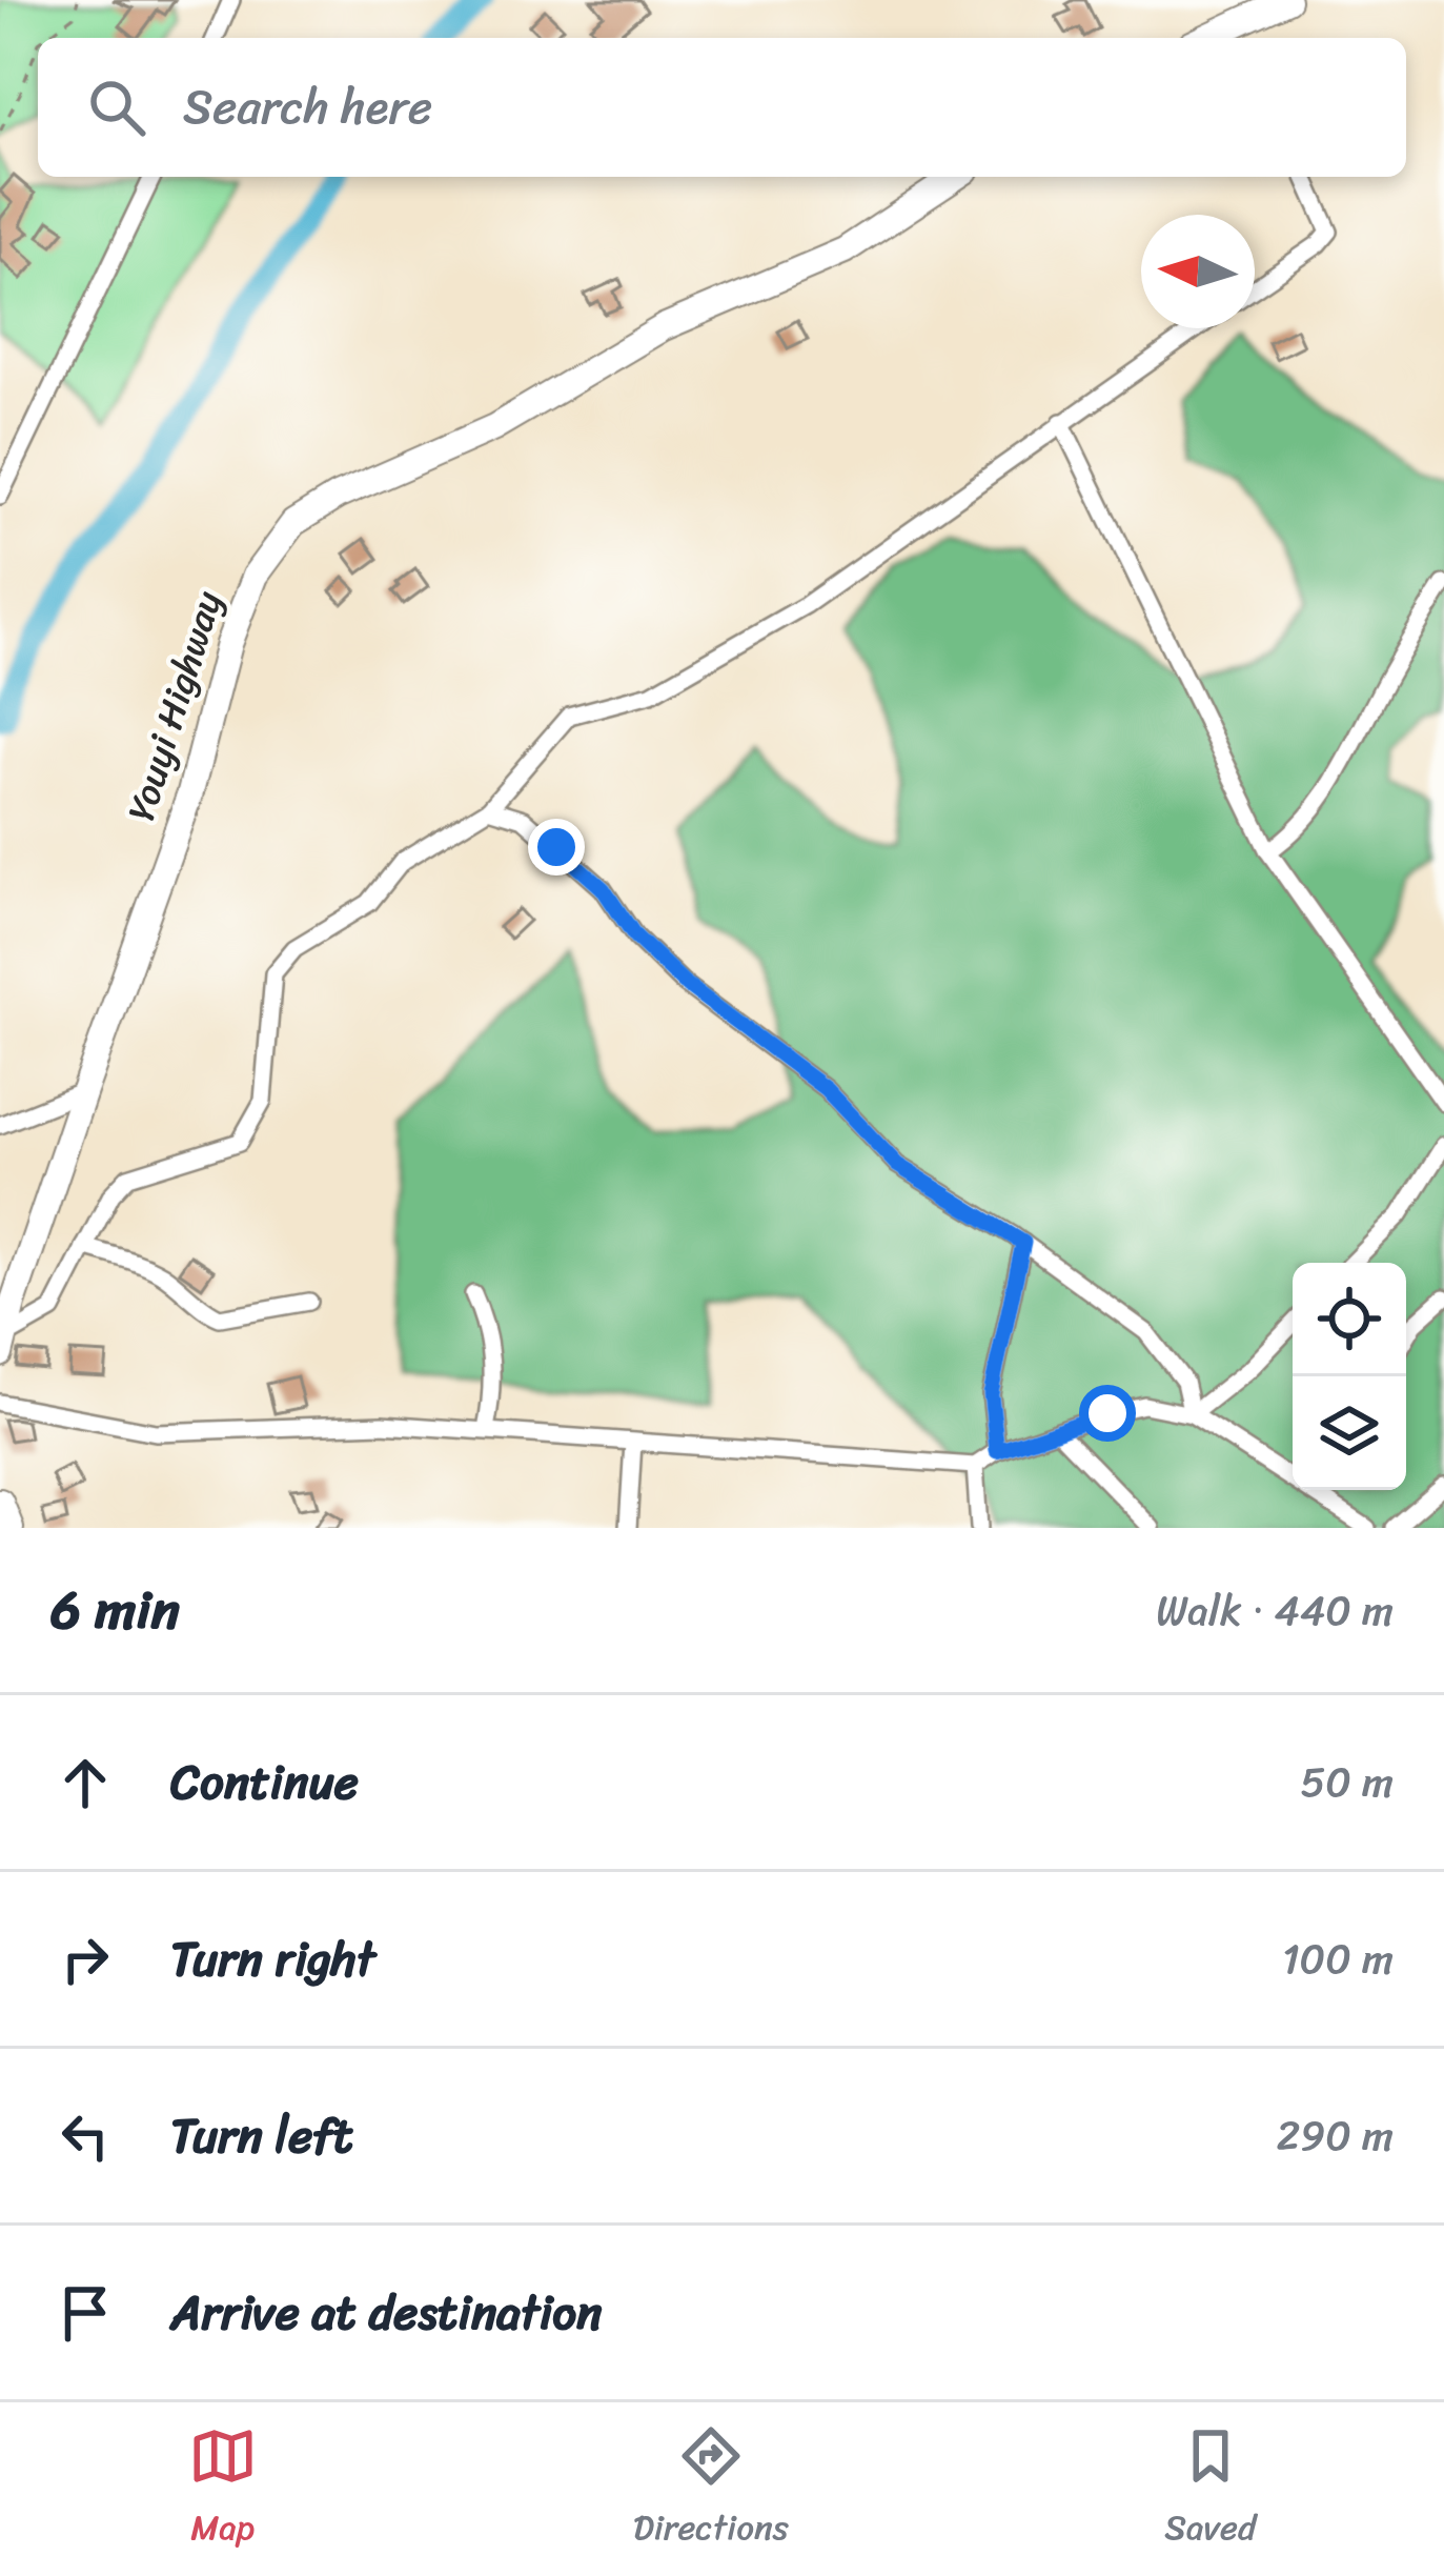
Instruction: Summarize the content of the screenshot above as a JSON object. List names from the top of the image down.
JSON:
{
  "streets": {
    "main road": ["Youyi Highway"]
  },
  "north": "left",
  "page": {
    "search": "Search here",
    "heading": ["6 min", "Walk · 440 m"],
    "list": [
      ["Continue", "50 m"],
      ["Turn right", "100 m"],
      ["Turn left", "290 m"],
      "Arrive at destination"
    ],
    "nav": ["Map", "Directions", "Saved"]
  }
}
